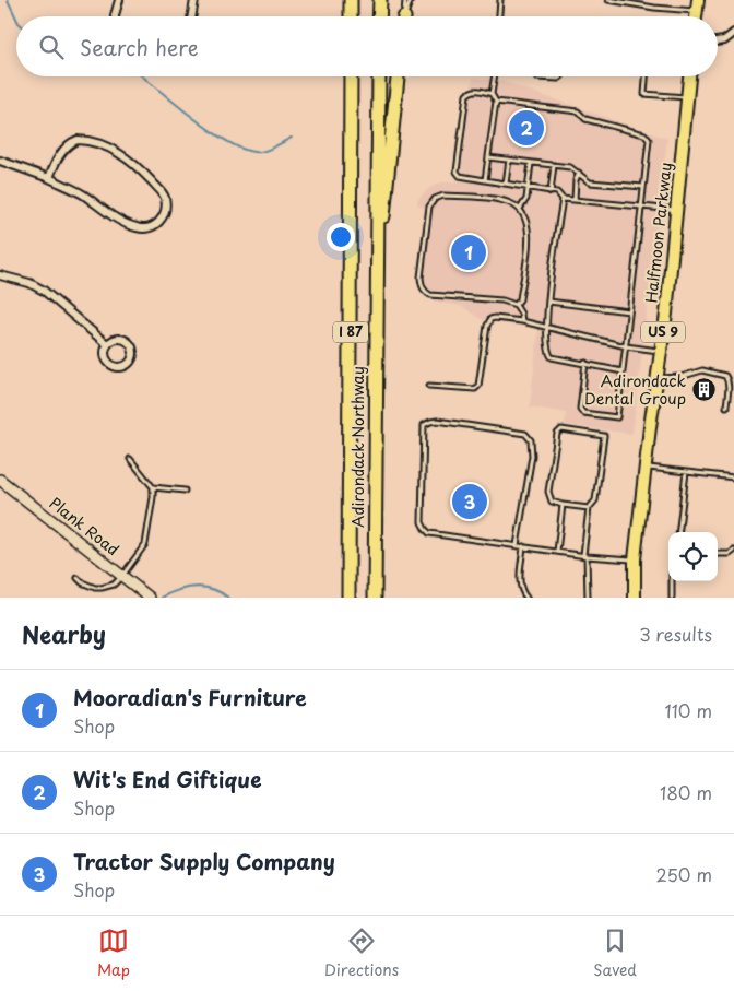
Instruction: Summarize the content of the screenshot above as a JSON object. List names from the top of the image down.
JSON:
{
  "streets": {
    "highway": ["I 87", "Adirondack Northway"],
    "main road": ["Halfmoon Parkway", "US 9"],
    "street": ["Plank Road"]
  },
  "places": {
    "building": ["Adirondack Dental Group"]
  },
  "page": {
    "search": "Search here",
    "pins": ["2", "1", "3"],
    "heading": ["Nearby", "3 results"],
    "list": [
      {
        "mark": "1",
        "name": "Mooradian's Furniture",
        "note": "Shop",
        "value": "110 m"
      },
      {
        "mark": "2",
        "name": "Wit's End Giftique",
        "note": "Shop",
        "value": "180 m"
      },
      {
        "mark": "3",
        "name": "Tractor Supply Company",
        "note": "Shop",
        "value": "250 m"
      }
    ],
    "nav": ["Map", "Directions", "Saved"]
  }
}
